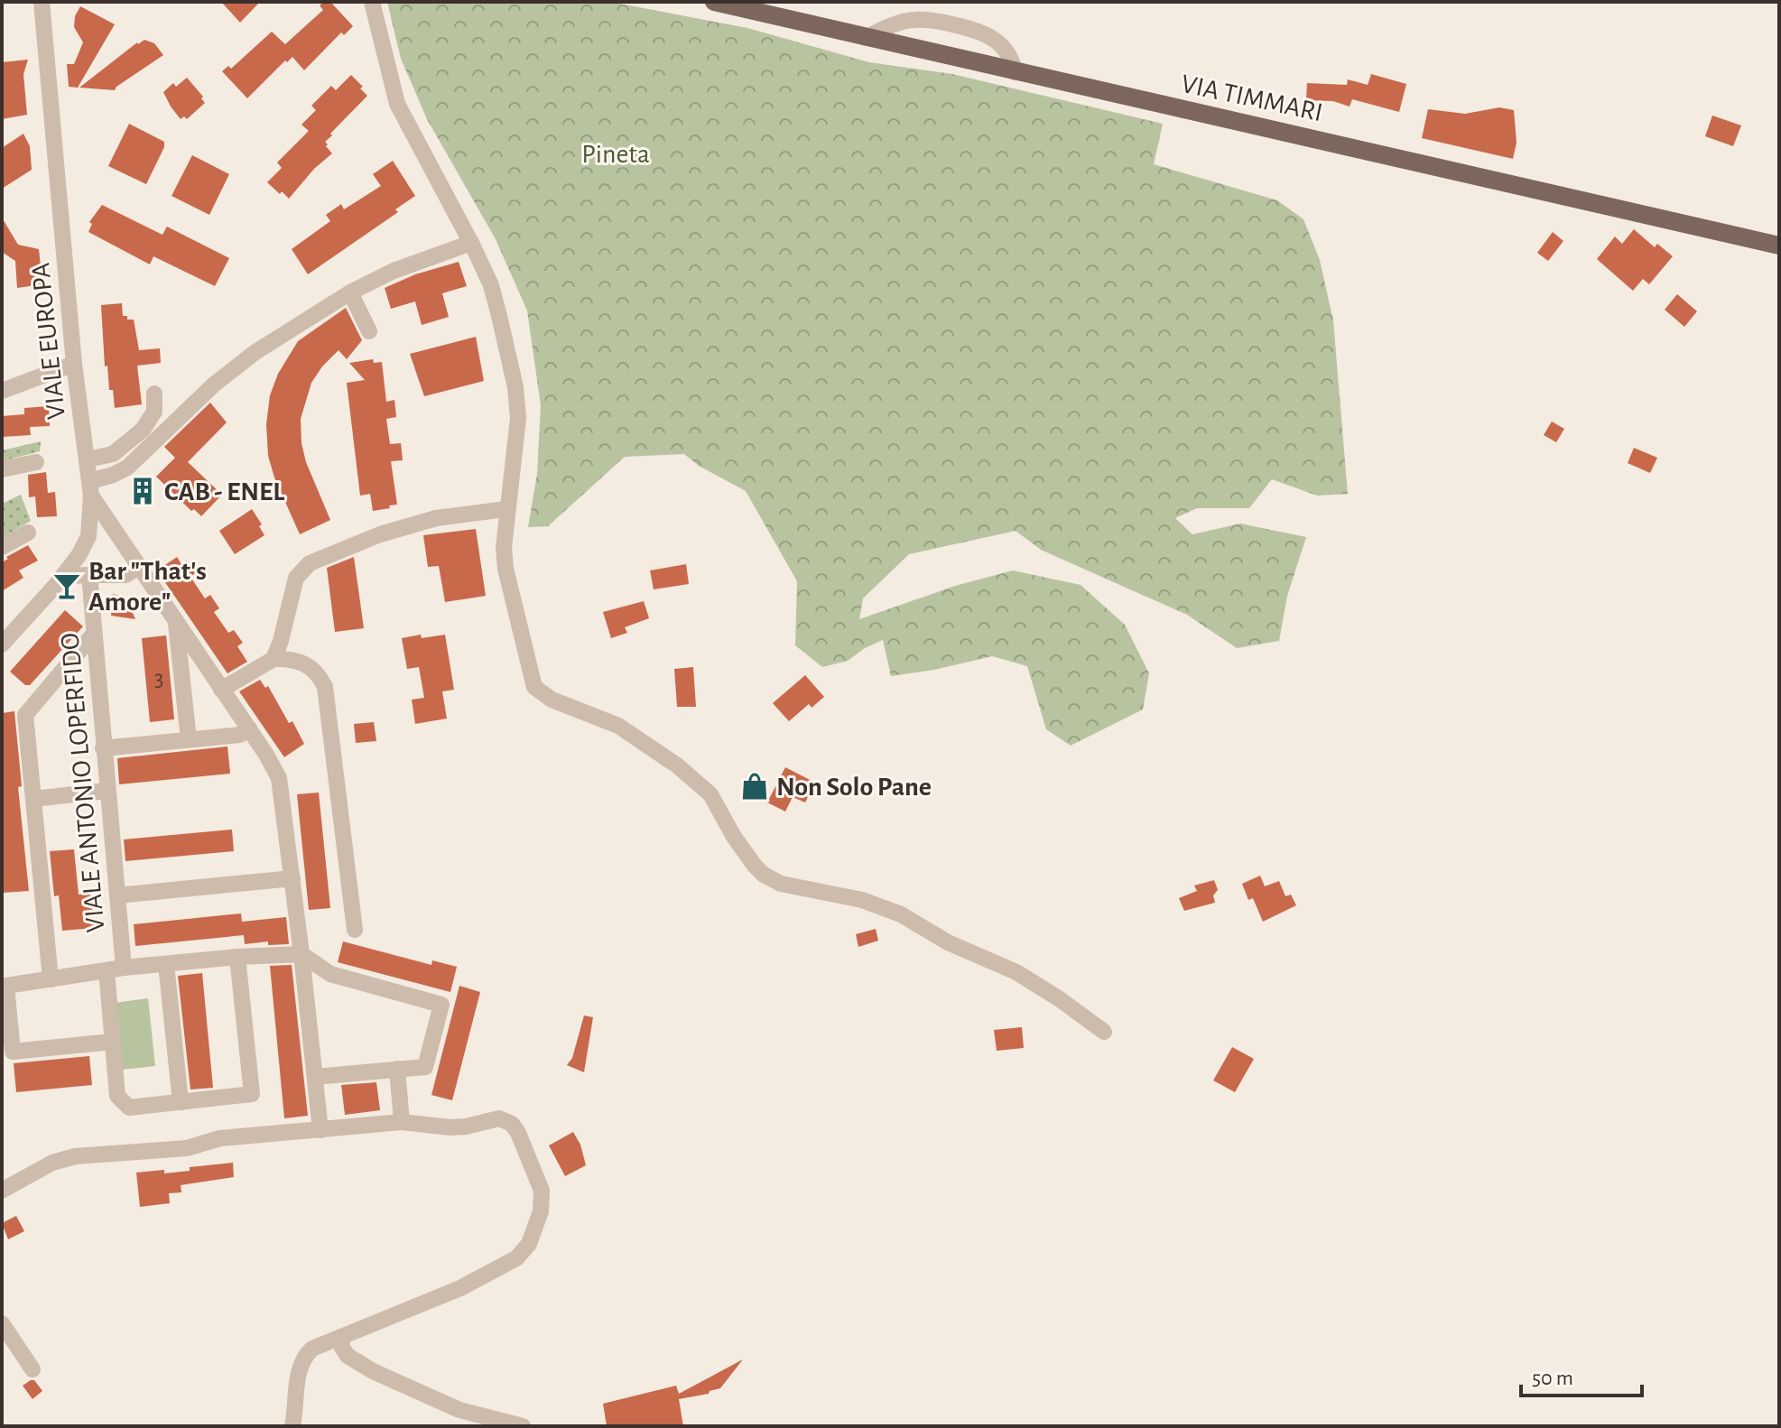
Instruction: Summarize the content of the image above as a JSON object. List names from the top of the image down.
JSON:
{
  "streets": {
    "main road": ["VIA TIMMARI"],
    "street": ["VIALE EUROPA", "VIALE ANTONIO LOPERFIDO"]
  },
  "parks": ["Pineta"],
  "places": {
    "building": ["CAB - ENEL"],
    "bar": ["Bar \"That's Amore\""],
    "shop": ["Non Solo Pane"]
  },
  "house_numbers": ["3"],
  "scale_bar": "50 m"
}
